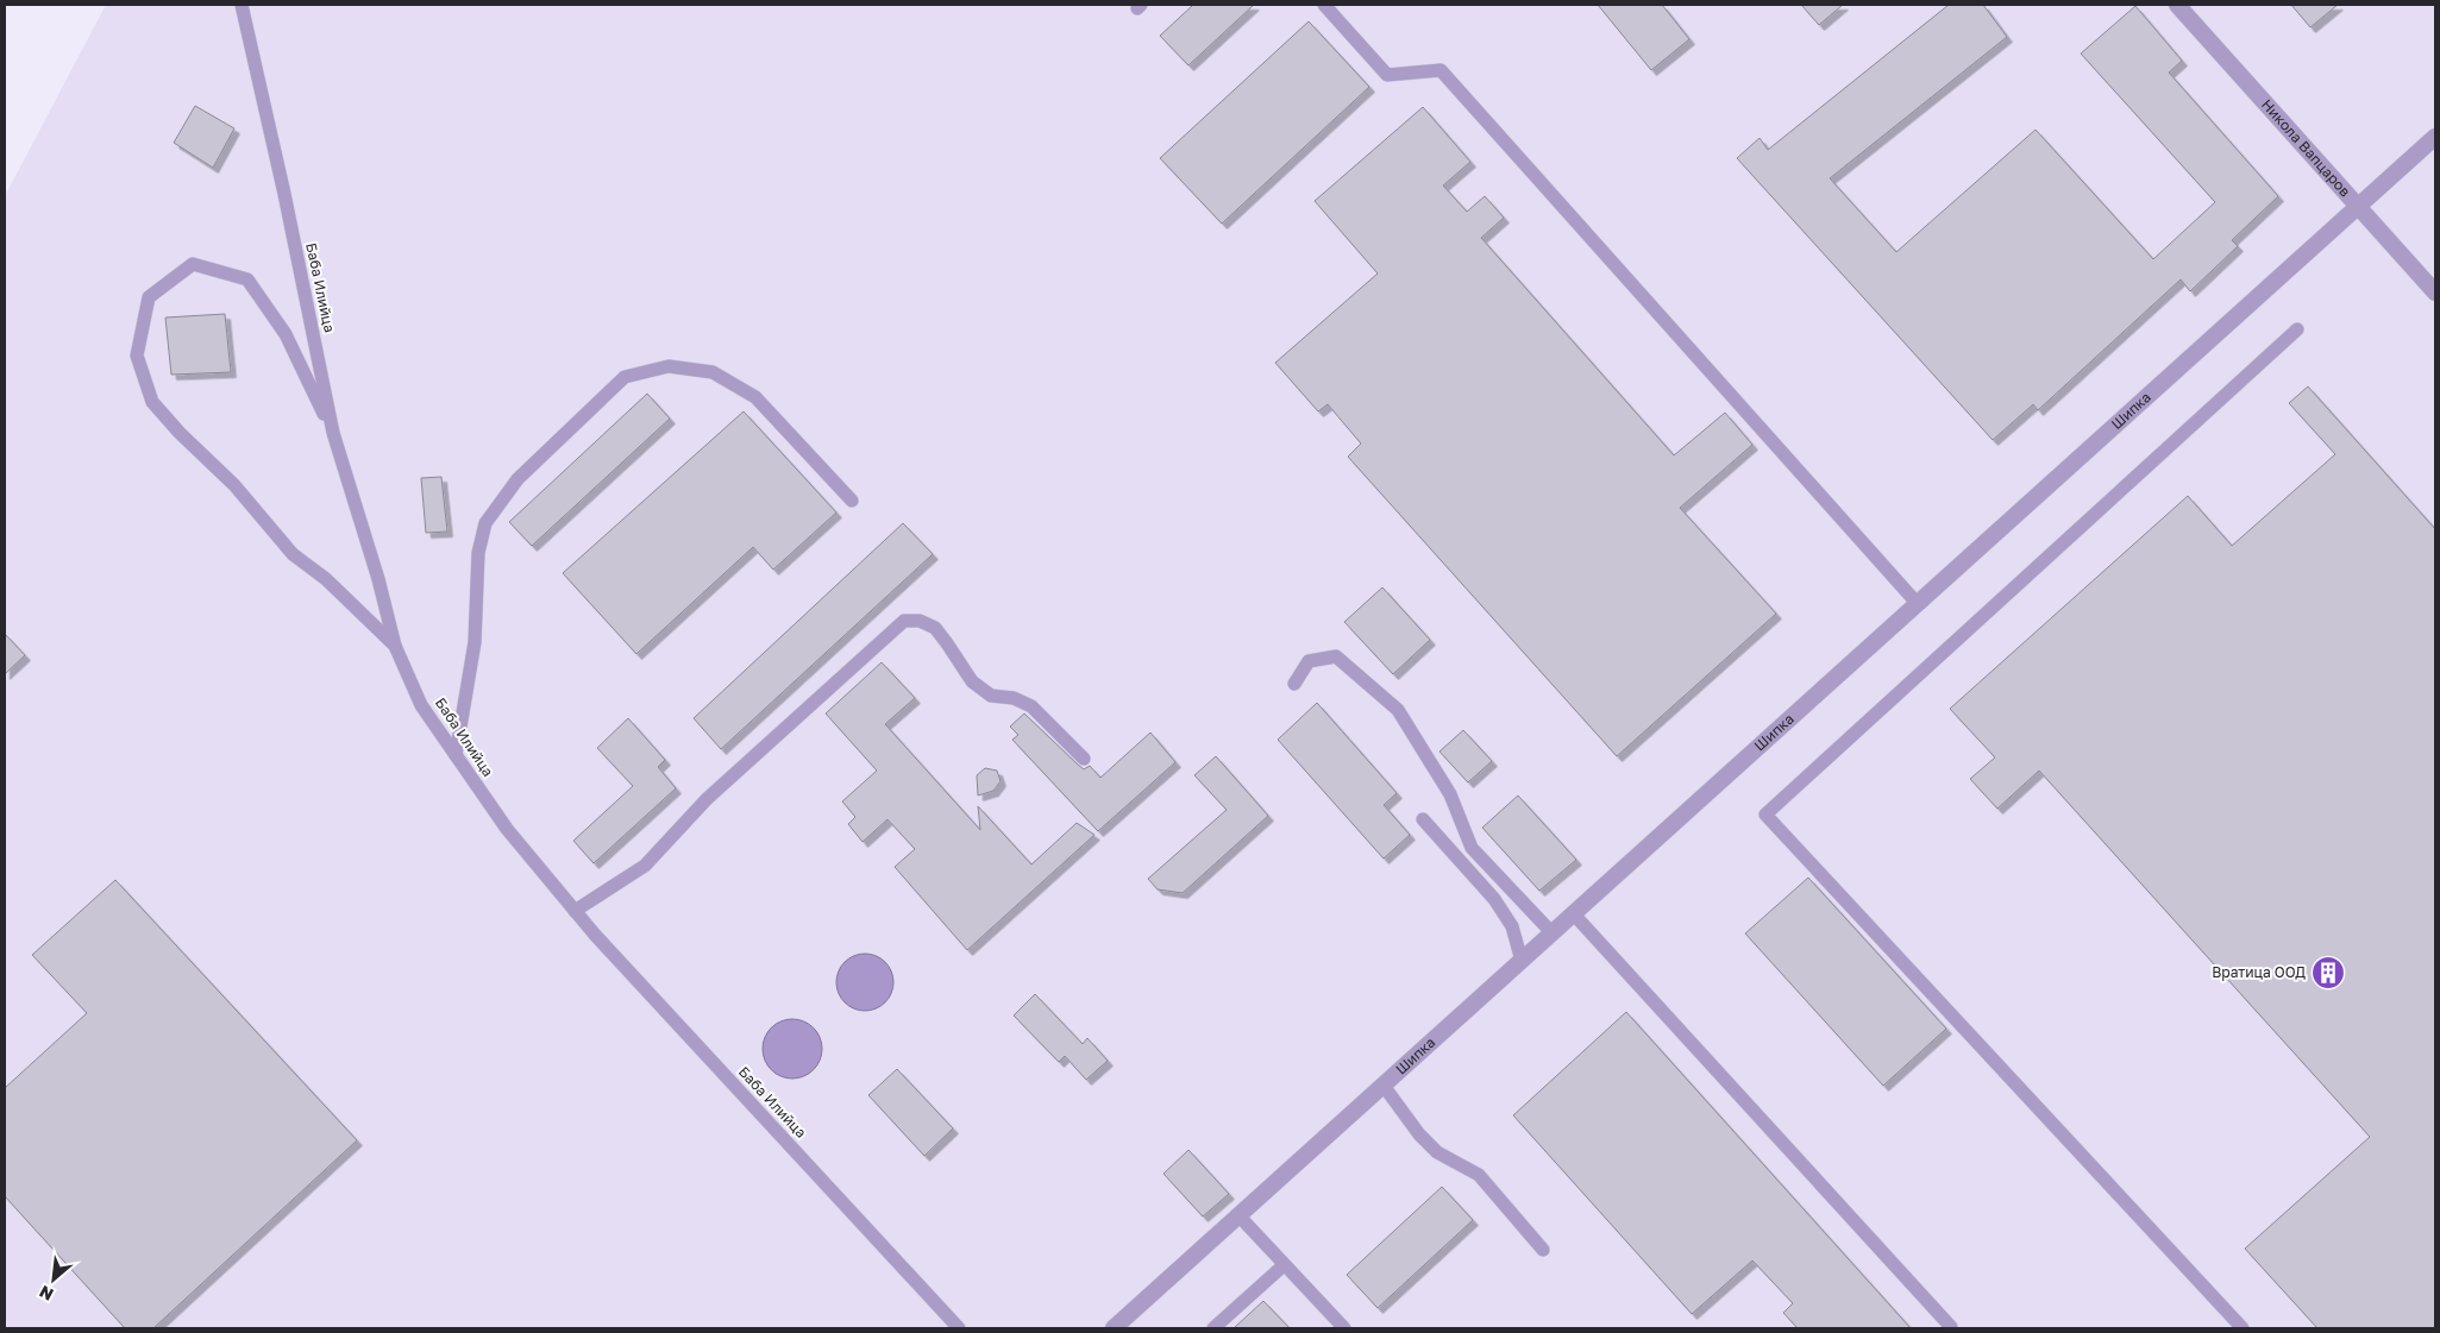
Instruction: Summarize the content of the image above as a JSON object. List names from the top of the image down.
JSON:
{
  "streets": {
    "street": ["Никола Вапцаров", "Шипка"],
    "lane": ["Баба Илийца"]
  },
  "crossings": [
    ["Никола Вапцаров", "Шипка"]
  ],
  "places": {
    "building": ["Вратица ООД"]
  },
  "north": "bottom left"
}
